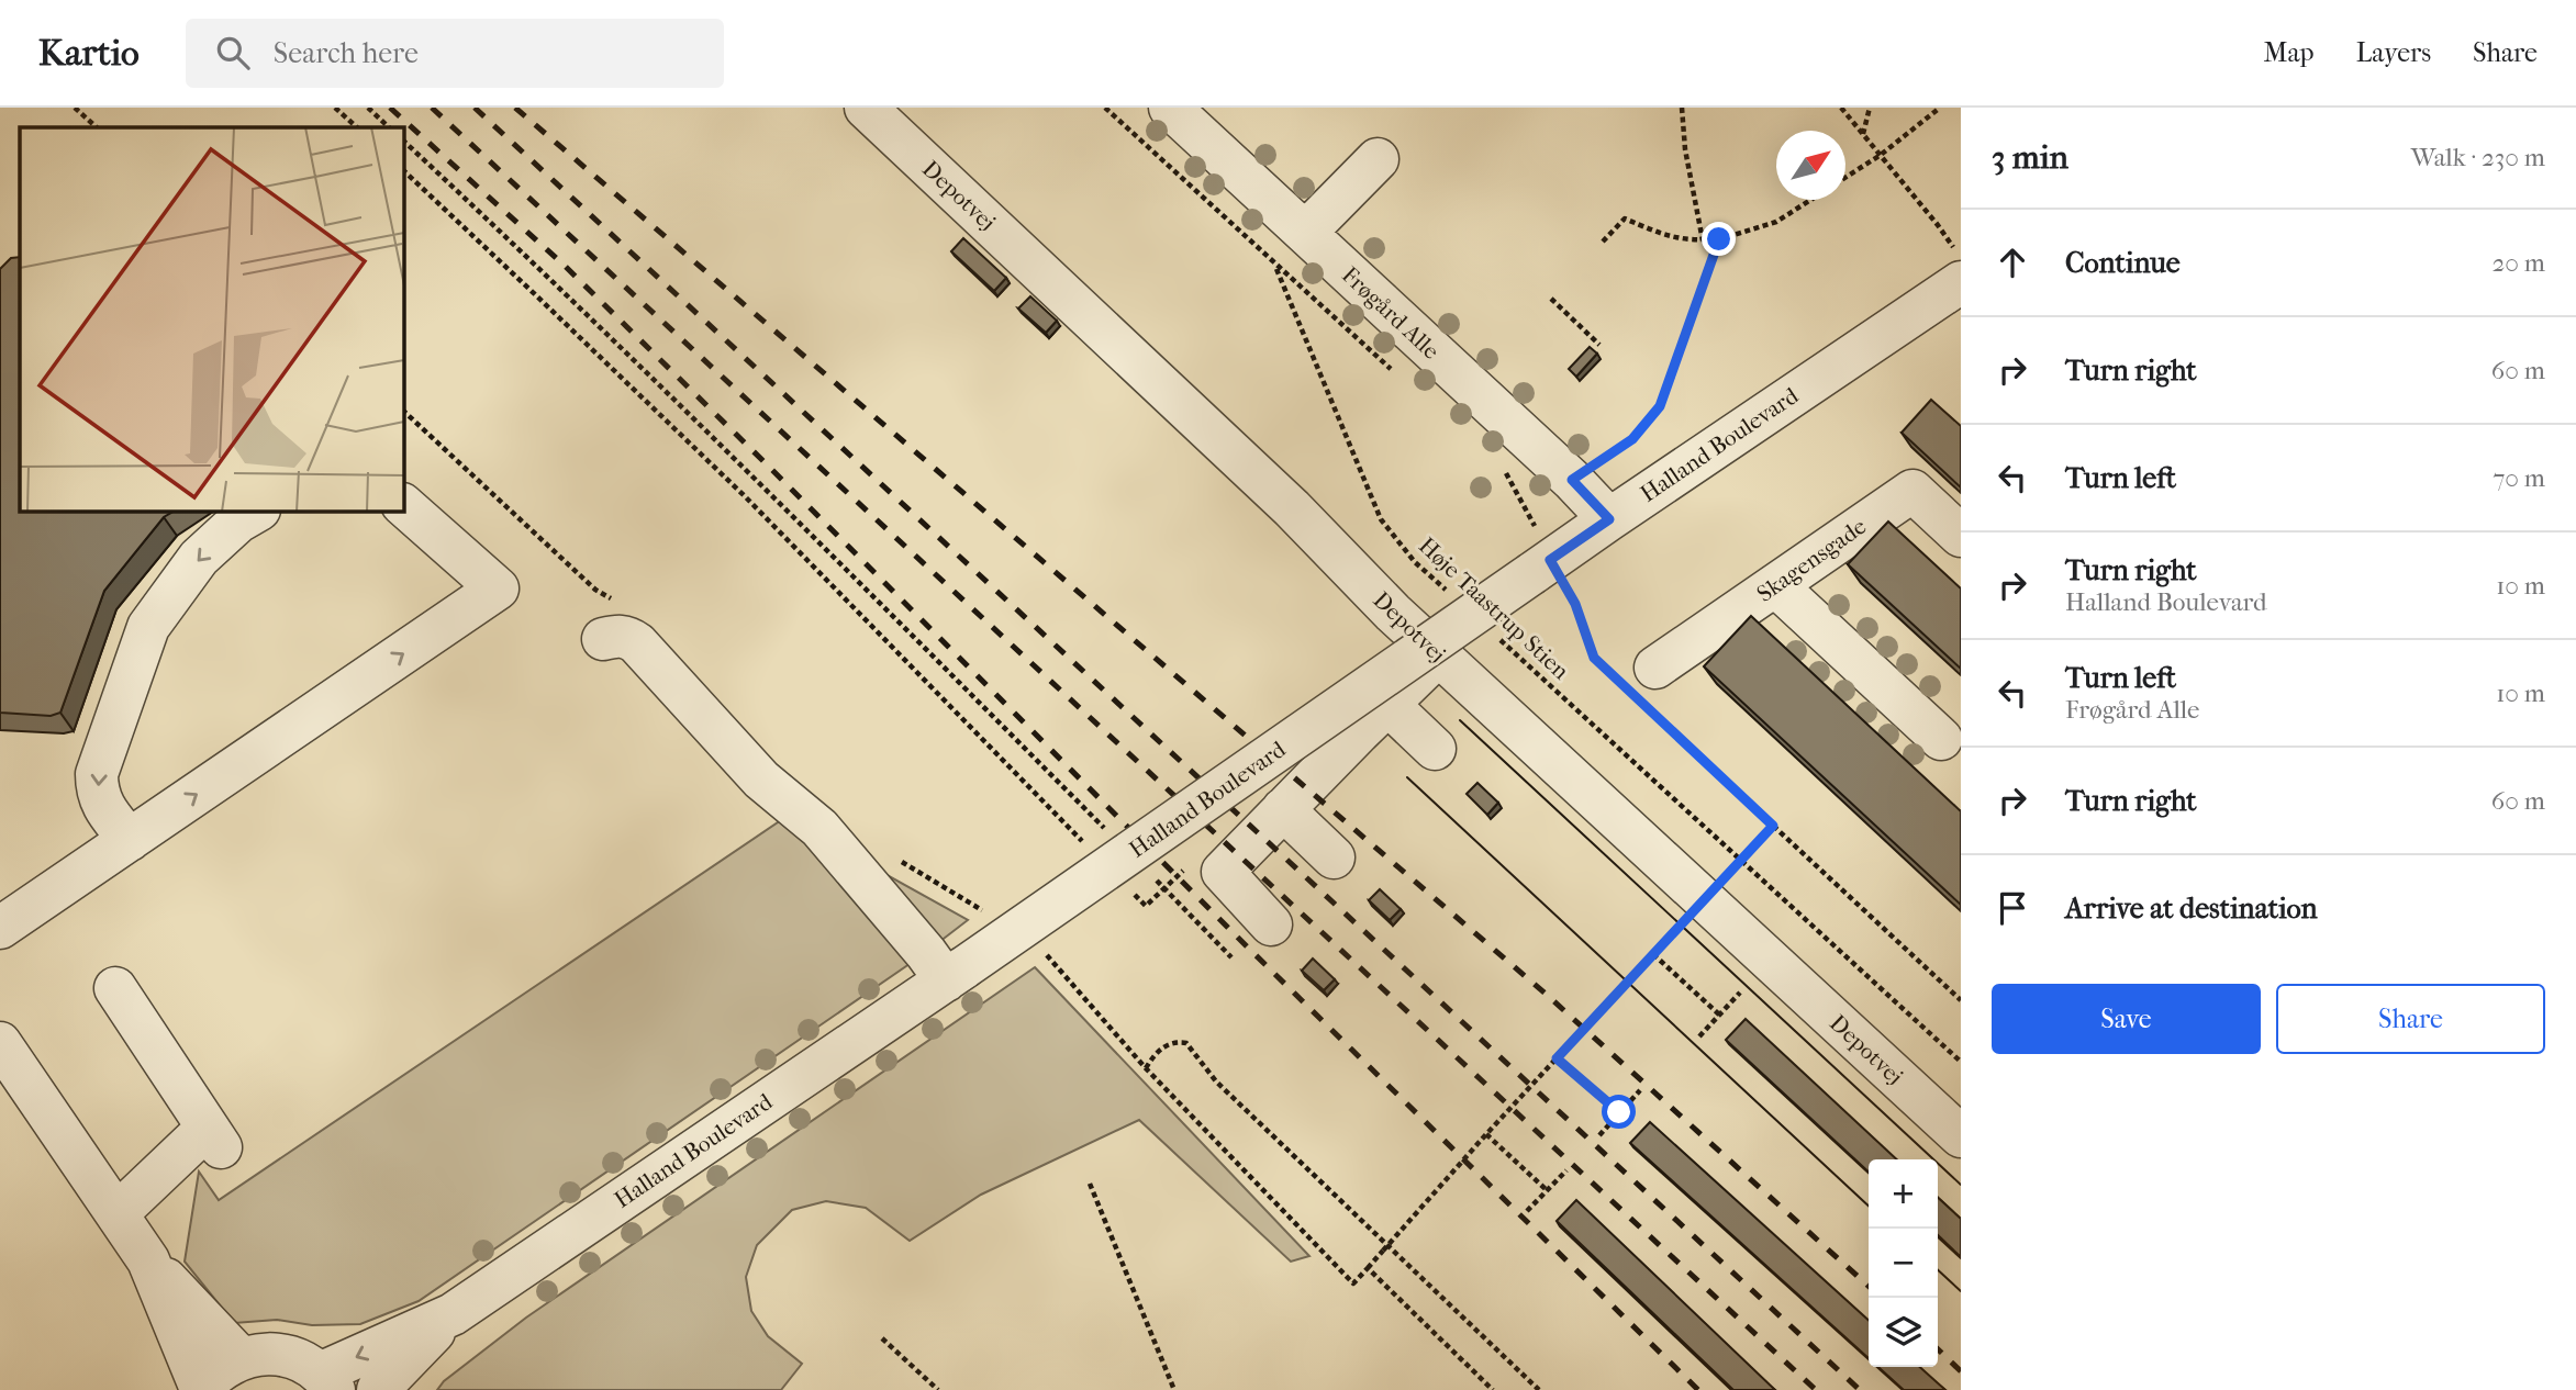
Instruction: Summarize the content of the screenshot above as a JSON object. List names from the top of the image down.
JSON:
{
  "streets": {
    "street": [
      "Depotvej",
      "Frøgård Alle",
      "Halland Boulevard",
      "Skagensgade"
    ],
    "path": ["Høje Taastrup Stien"]
  },
  "crossings": [
    ["Frøgård Alle", "Halland Boulevard"]
  ],
  "north": "top right",
  "page": {
    "header": "Kartio",
    "search": "Search here",
    "nav": ["Map", "Layers", "Share"],
    "heading": ["3 min", "Walk · 230 m"],
    "list": [
      ["Continue", "20 m"],
      ["Turn right", "60 m"],
      ["Turn left", "70 m"],
      ["Turn right", "Halland Boulevard", "10 m"],
      ["Turn left", "Frøgård Alle", "10 m"],
      ["Turn right", "60 m"],
      "Arrive at destination"
    ],
    "buttons": ["Save", "Share"],
    "map_buttons": ["+", "−"]
  }
}
